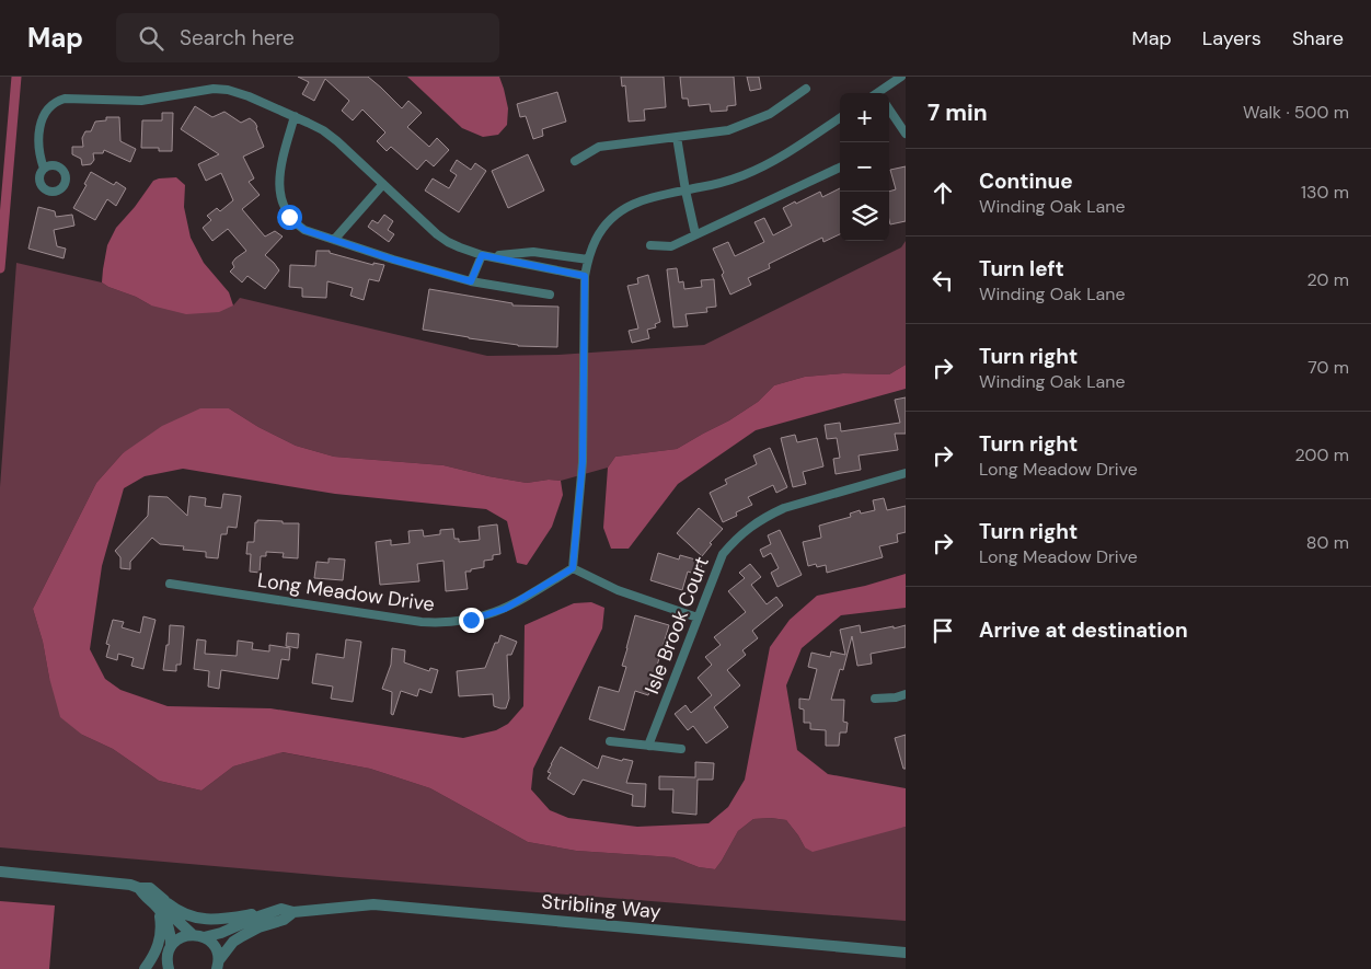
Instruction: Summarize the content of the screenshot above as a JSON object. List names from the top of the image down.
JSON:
{
  "streets": {
    "street": ["Long Meadow Drive", "Isle Brook Court", "Stribling Way"]
  },
  "page": {
    "header": "Map",
    "search": "Search here",
    "nav": ["Map", "Layers", "Share"],
    "heading": ["7 min", "Walk · 500 m"],
    "map_buttons": ["+", "−"],
    "list": [
      ["Continue", "Winding Oak Lane", "130 m"],
      ["Turn left", "Winding Oak Lane", "20 m"],
      ["Turn right", "Winding Oak Lane", "70 m"],
      ["Turn right", "Long Meadow Drive", "200 m"],
      ["Turn right", "Long Meadow Drive", "80 m"],
      "Arrive at destination"
    ]
  }
}
